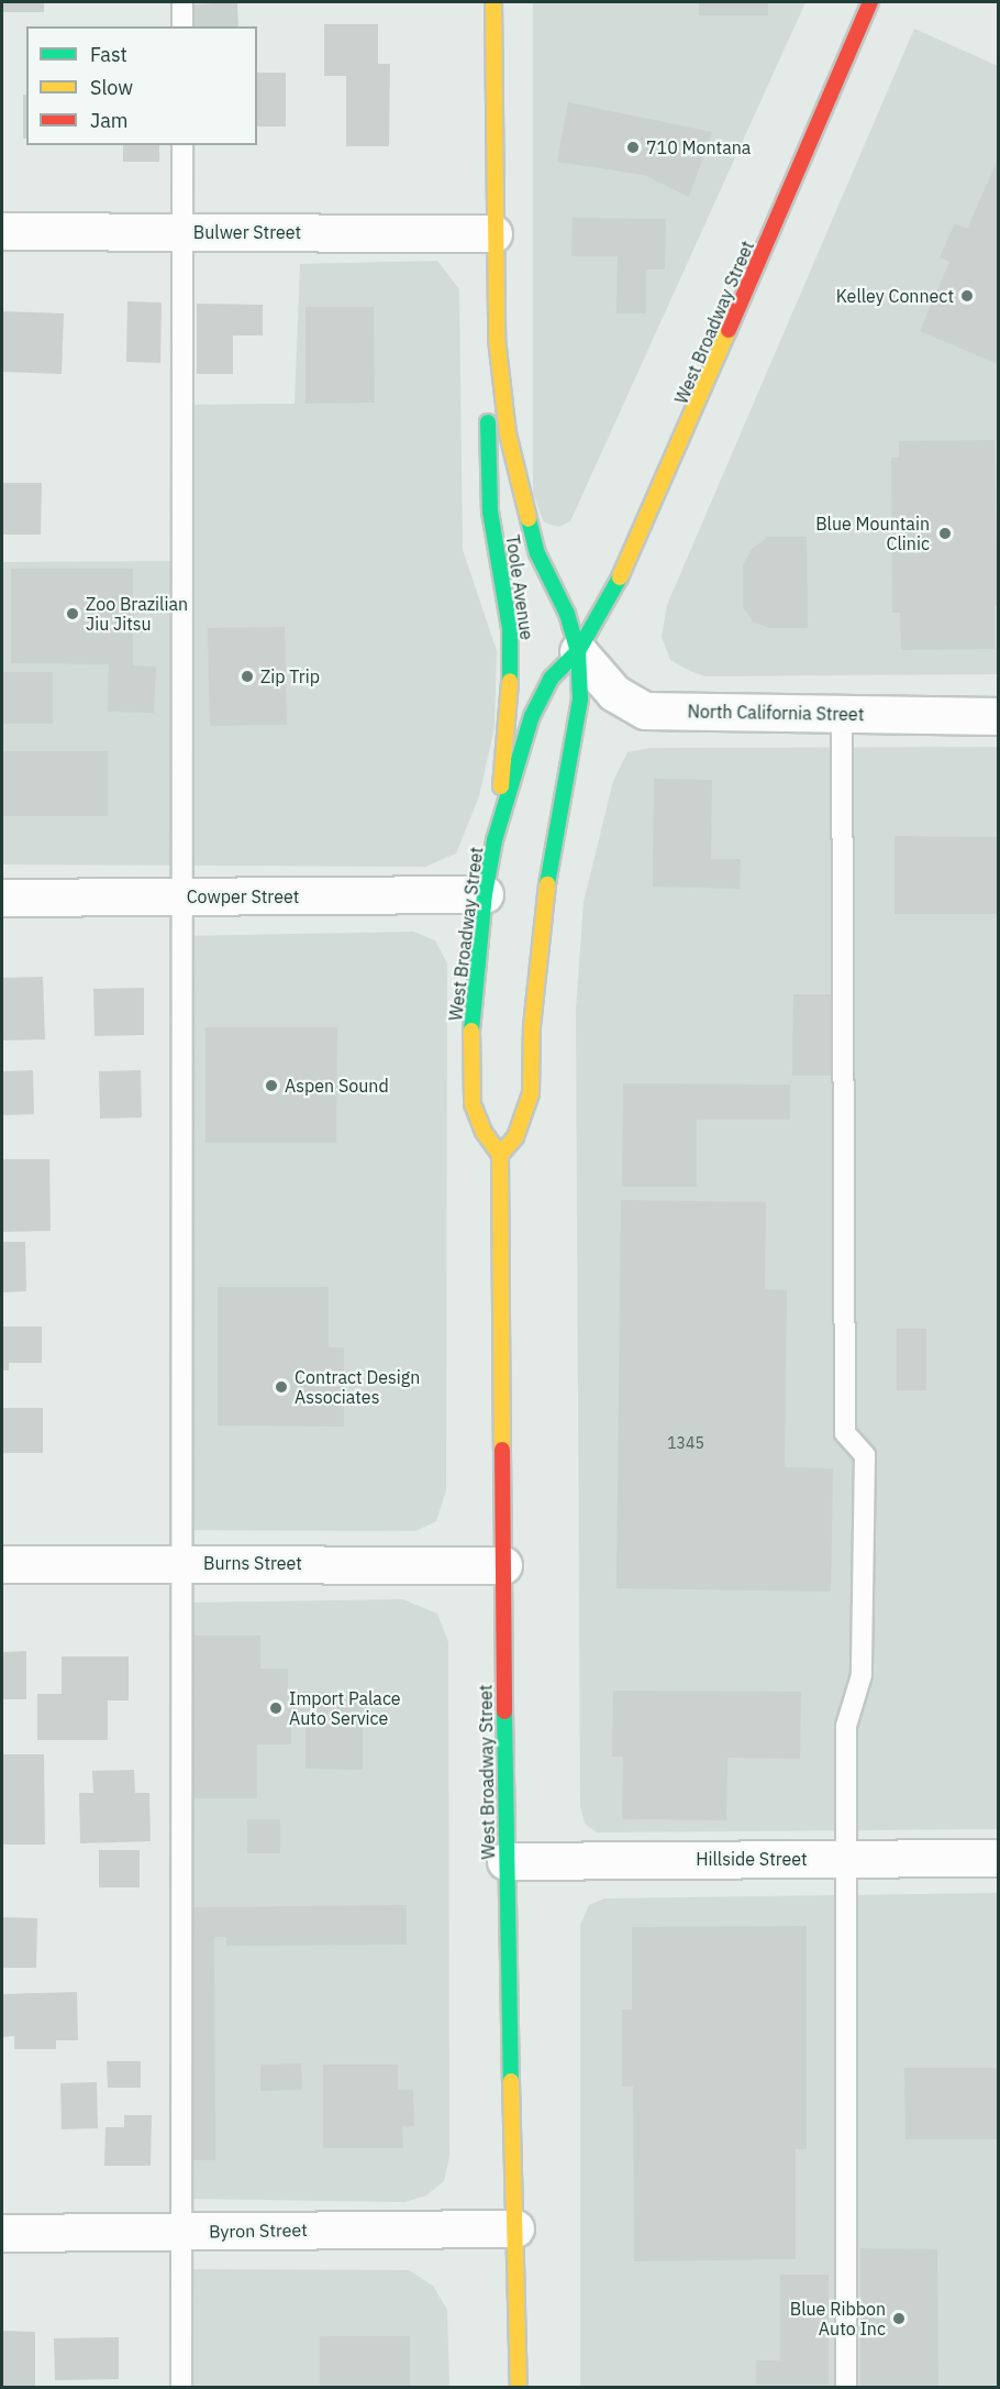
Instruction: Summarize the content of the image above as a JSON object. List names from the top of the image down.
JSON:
{
  "streets": {
    "main road": ["West Broadway Street", "Toole Avenue"],
    "street": [
      "Bulwer Street",
      "North California Street",
      "Cowper Street",
      "Burns Street",
      "Hillside Street",
      "Byron Street"
    ]
  },
  "crossings": [
    ["Bulwer Street", "Toole Avenue"],
    ["West Broadway Street", "Toole Avenue"],
    ["West Broadway Street", "North California Street"],
    ["West Broadway Street", "Cowper Street"],
    ["West Broadway Street", "Burns Street"],
    ["West Broadway Street", "Hillside Street"],
    ["West Broadway Street", "Byron Street"],
    ["Toole Avenue", "North California Street"]
  ],
  "places": [
    "710 Montana",
    "Kelley Connect",
    "Blue Mountain Clinic",
    "Zoo Brazilian Jiu Jitsu",
    "Zip Trip",
    "Aspen Sound",
    "Contract Design Associates",
    "Import Palace Auto Service",
    "Blue Ribbon Auto Inc"
  ],
  "house_numbers": ["1345"],
  "legend": ["Fast", "Slow", "Jam"]
}
